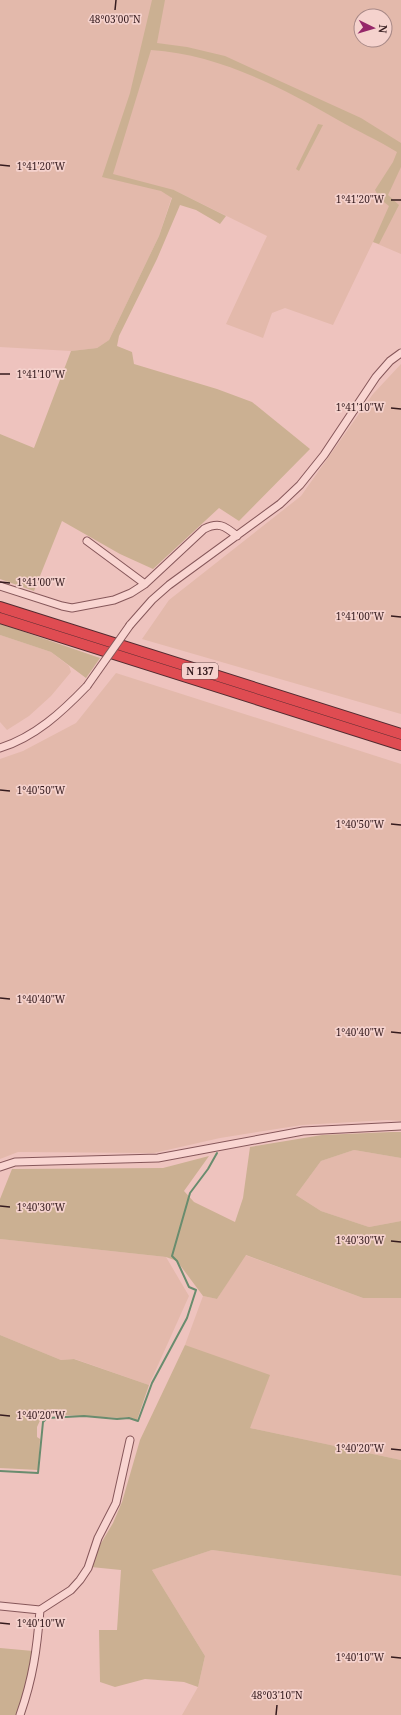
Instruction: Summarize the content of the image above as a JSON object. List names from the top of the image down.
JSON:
{
  "streets": {
    "highway": ["N 137"]
  },
  "north": "right",
  "coordinates": [
    "48°03'00\"N",
    "1°41'20\"W",
    "1°41'10\"W",
    "1°41'00\"W",
    "1°40'50\"W",
    "1°40'40\"W",
    "1°40'30\"W",
    "1°40'20\"W",
    "1°40'10\"W",
    "48°03'10\"N"
  ]
}
